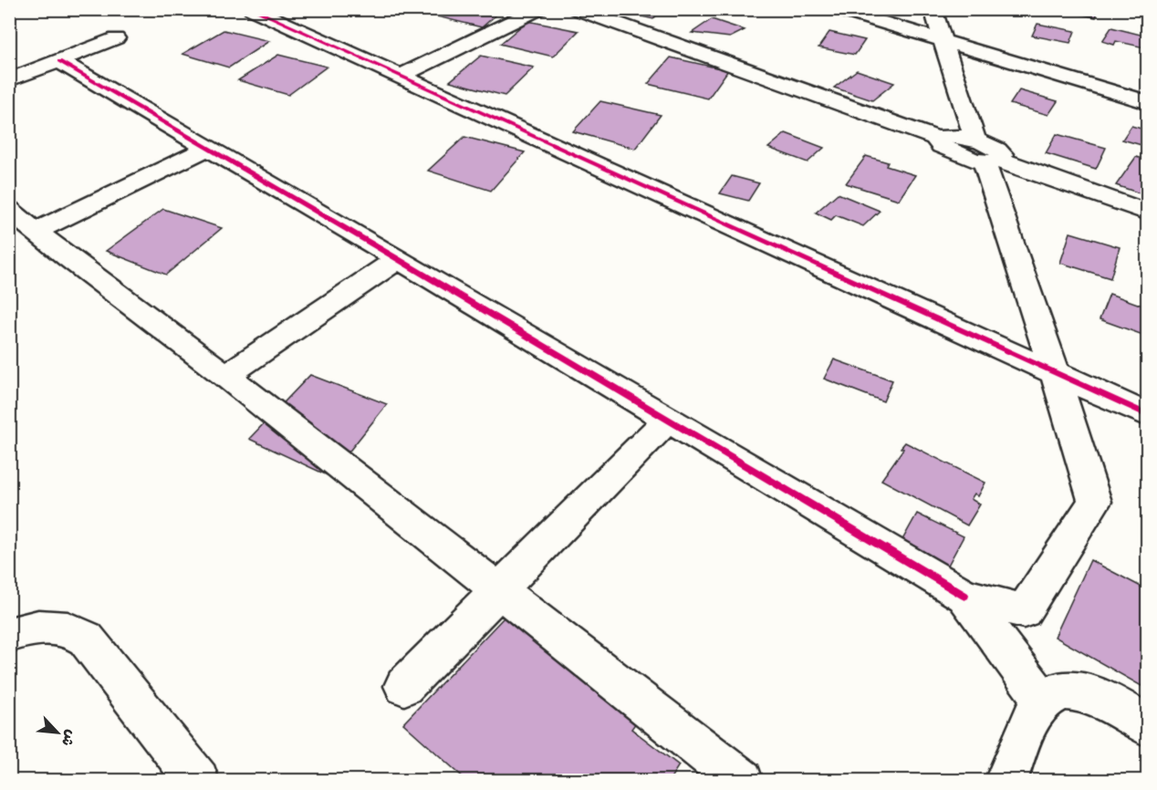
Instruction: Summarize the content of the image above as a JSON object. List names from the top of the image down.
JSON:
{
  "north": "bottom right"
}
